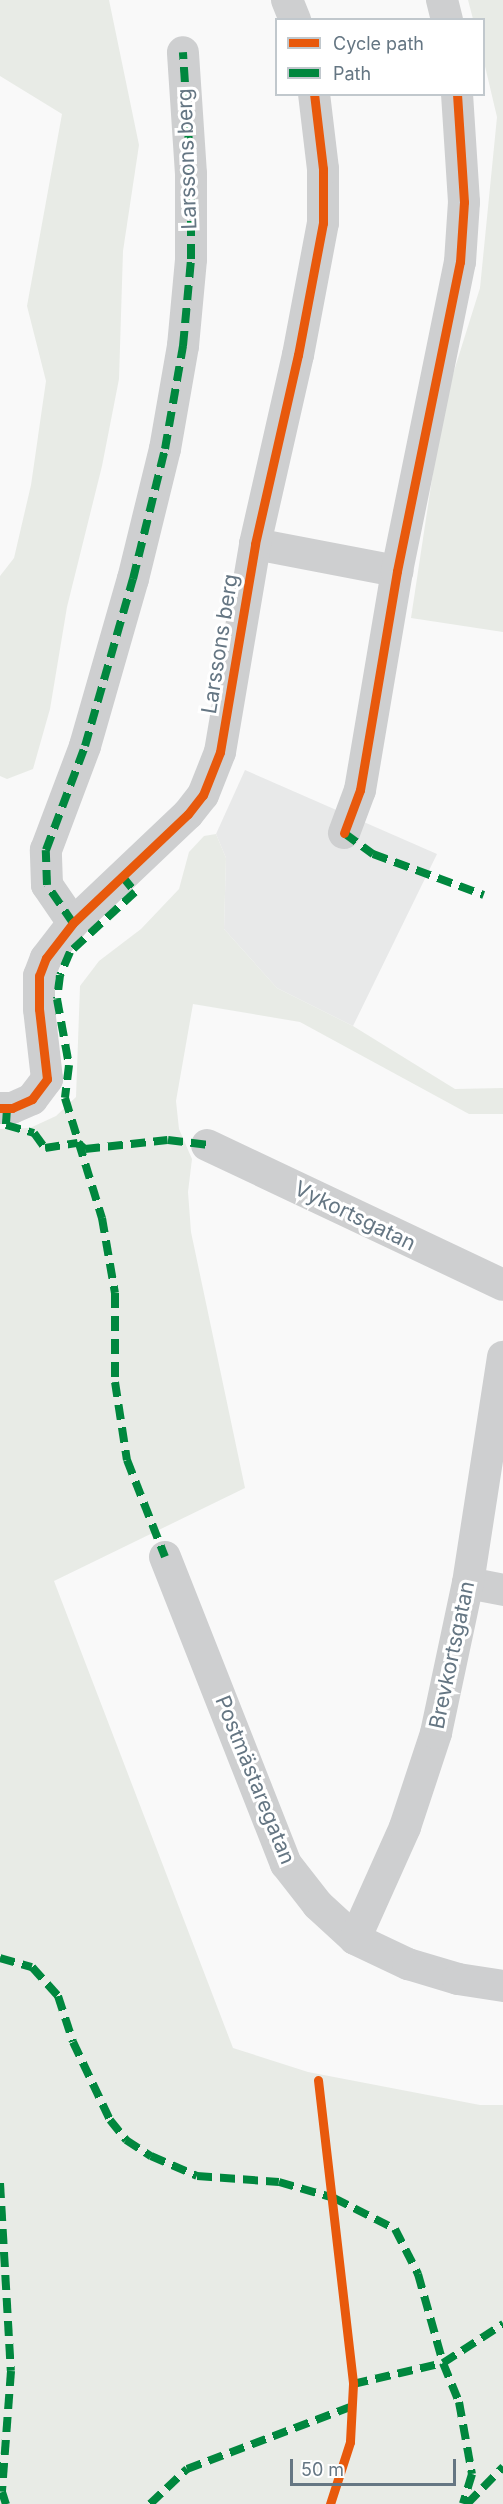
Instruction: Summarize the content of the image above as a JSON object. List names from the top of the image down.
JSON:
{
  "streets": {
    "street": [
      "Larssons berg",
      "Vykortsgatan",
      "Brevkortsgatan",
      "Postmästaregatan"
    ]
  },
  "crossings": [
    ["Brevkortsgatan", "Postmästaregatan"]
  ],
  "legend": ["Cycle path", "Path"],
  "scale_bar": "50 m"
}
